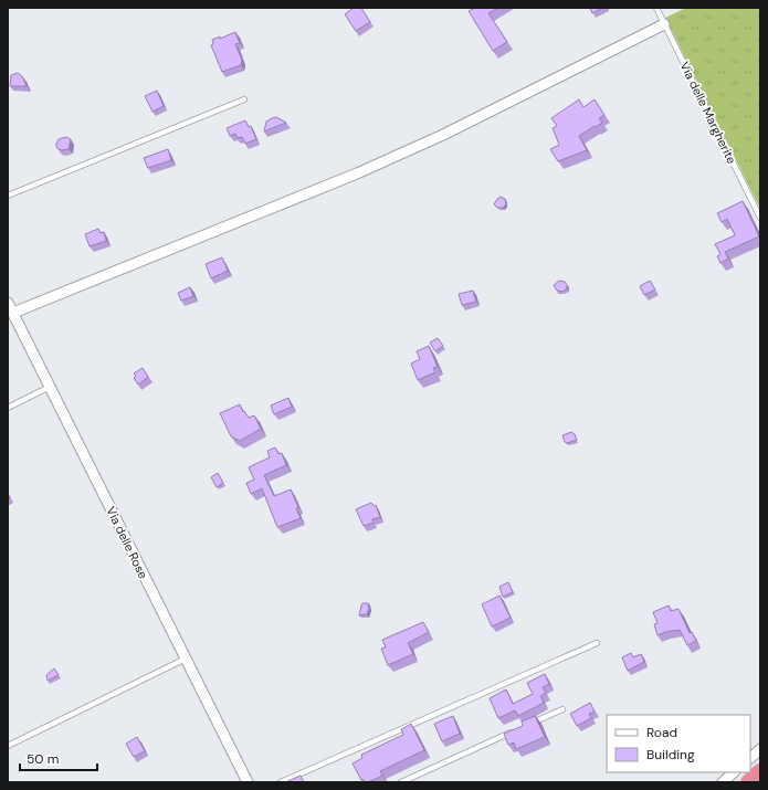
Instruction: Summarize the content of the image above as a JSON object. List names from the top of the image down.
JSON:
{
  "streets": {
    "street": ["Via delle Rose"],
    "lane": ["Via delle Margherite"]
  },
  "legend": ["Road", "Building"],
  "scale_bar": "50 m"
}
